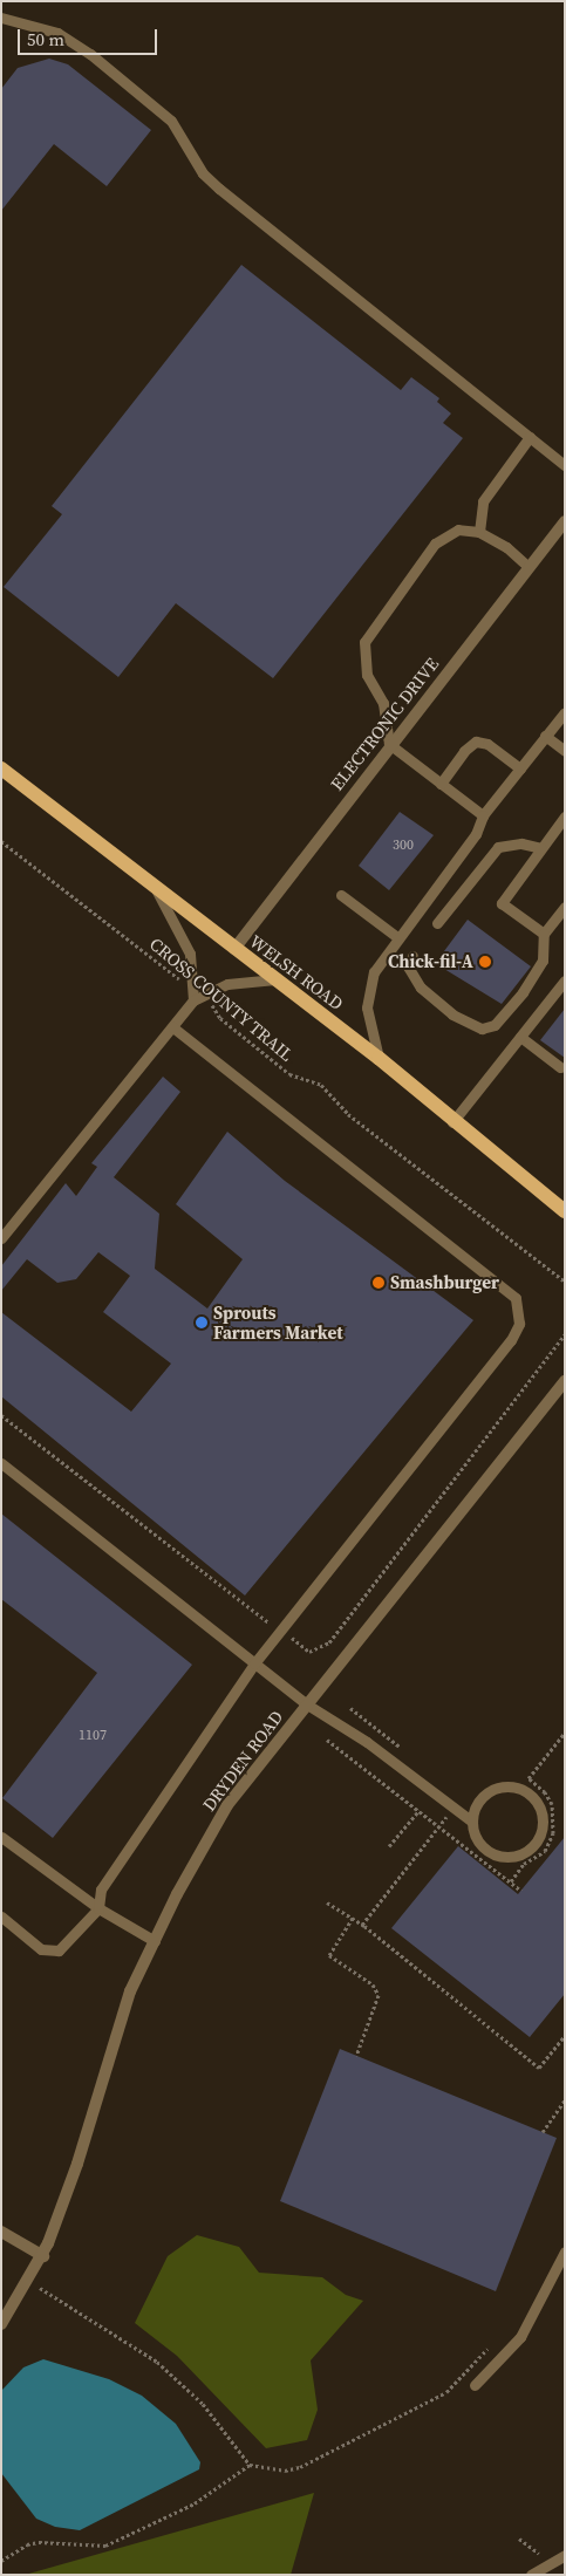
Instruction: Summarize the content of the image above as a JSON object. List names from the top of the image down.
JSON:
{
  "streets": {
    "main road": ["WELSH ROAD"],
    "street": ["ELECTRONIC DRIVE", "DRYDEN ROAD"],
    "path": ["CROSS COUNTY TRAIL"]
  },
  "crossings": [
    ["ELECTRONIC DRIVE", "WELSH ROAD"]
  ],
  "places": ["Chick-fil-A", "Smashburger", "Sprouts Farmers Market"],
  "house_numbers": ["300", "1107"],
  "scale_bar": "50 m"
}
